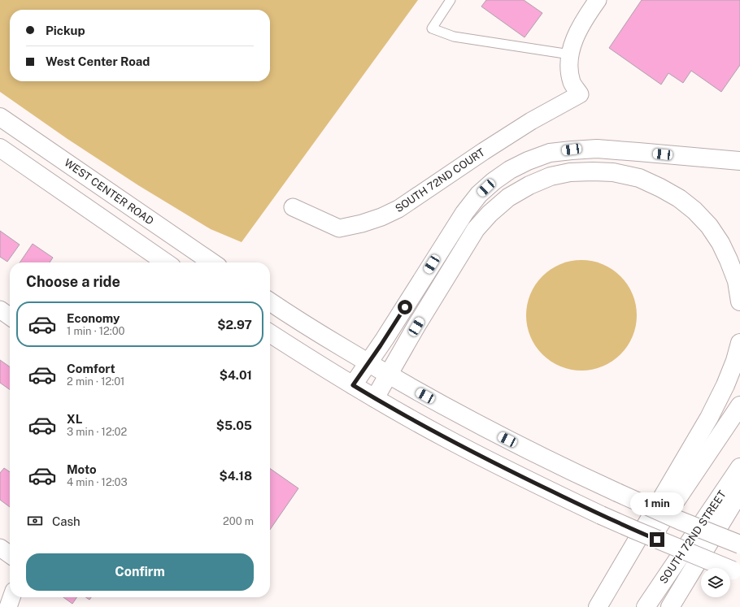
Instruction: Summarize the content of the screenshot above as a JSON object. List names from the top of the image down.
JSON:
{
  "streets": {
    "main road": ["WEST CENTER ROAD", "SOUTH 72ND STREET"],
    "street": ["SOUTH 72ND COURT"]
  },
  "page": {
    "banner": ["Pickup", "West Center Road"],
    "heading": "Choose a ride",
    "list": [
      {
        "name": "Economy",
        "note": "1 min · 12:00",
        "value": "$2.97"
      },
      {
        "name": "Comfort",
        "note": "2 min · 12:01",
        "value": "$4.01"
      },
      {
        "name": "XL",
        "note": "3 min · 12:02",
        "value": "$5.05"
      },
      {
        "name": "Moto",
        "note": "4 min · 12:03",
        "value": "$4.18"
      }
    ],
    "bubble": "1 min",
    "pay": ["Cash", "200 m"],
    "buttons": "Confirm"
  }
}
